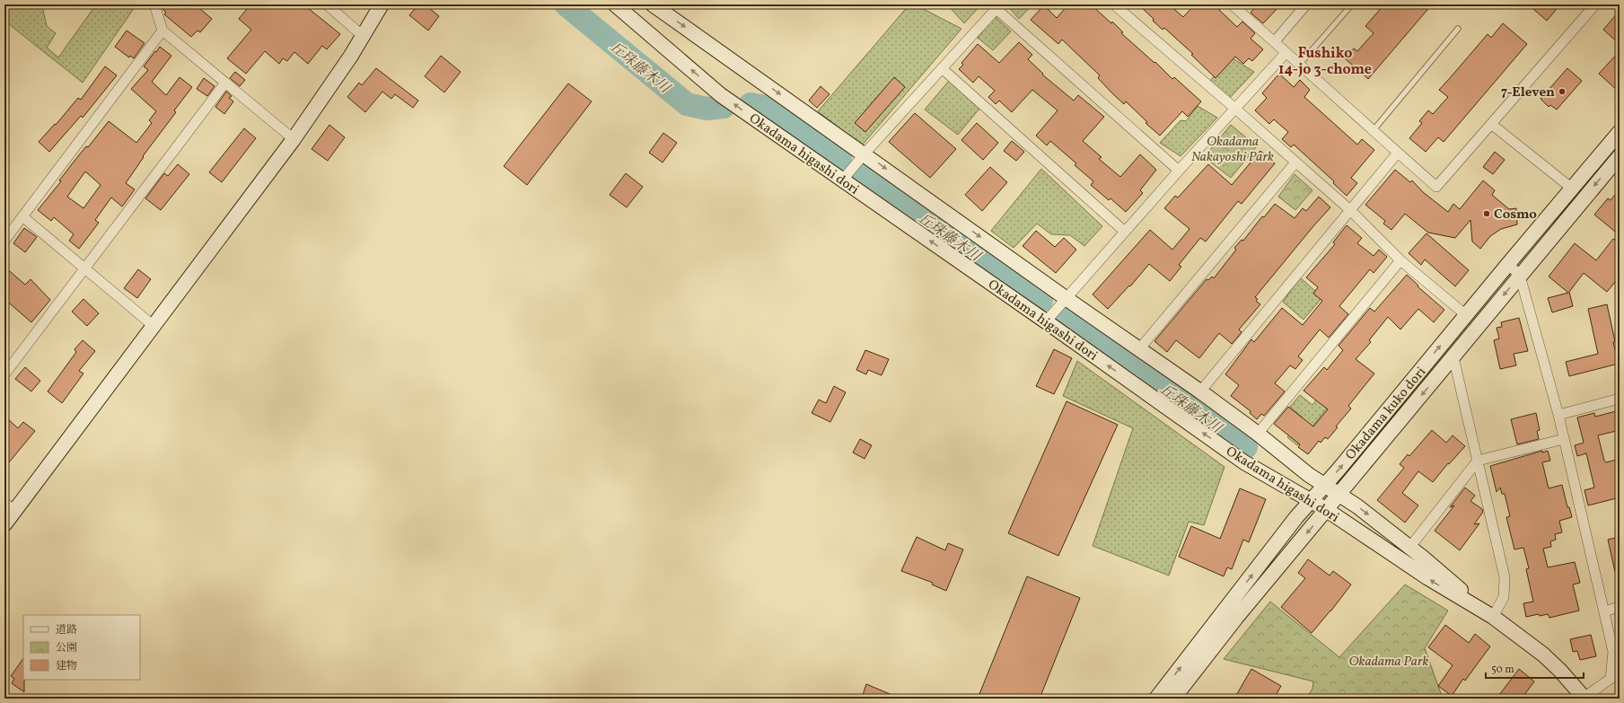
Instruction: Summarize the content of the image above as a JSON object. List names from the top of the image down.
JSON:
{
  "streets": {
    "street": ["Okadama higashi dori", "Okadama kuko dori"]
  },
  "crossings": [
    ["Okadama higashi dori", "Okadama kuko dori"]
  ],
  "districts": ["Fushiko 14-jo 3-chome"],
  "water": ["丘珠藤木川"],
  "parks": ["Okadama Nakayoshi Park", "Okadama Park"],
  "places": ["7-Eleven", "Cosmo"],
  "legend": ["道路", "公園", "建物"],
  "scale_bar": "50 m"
}
